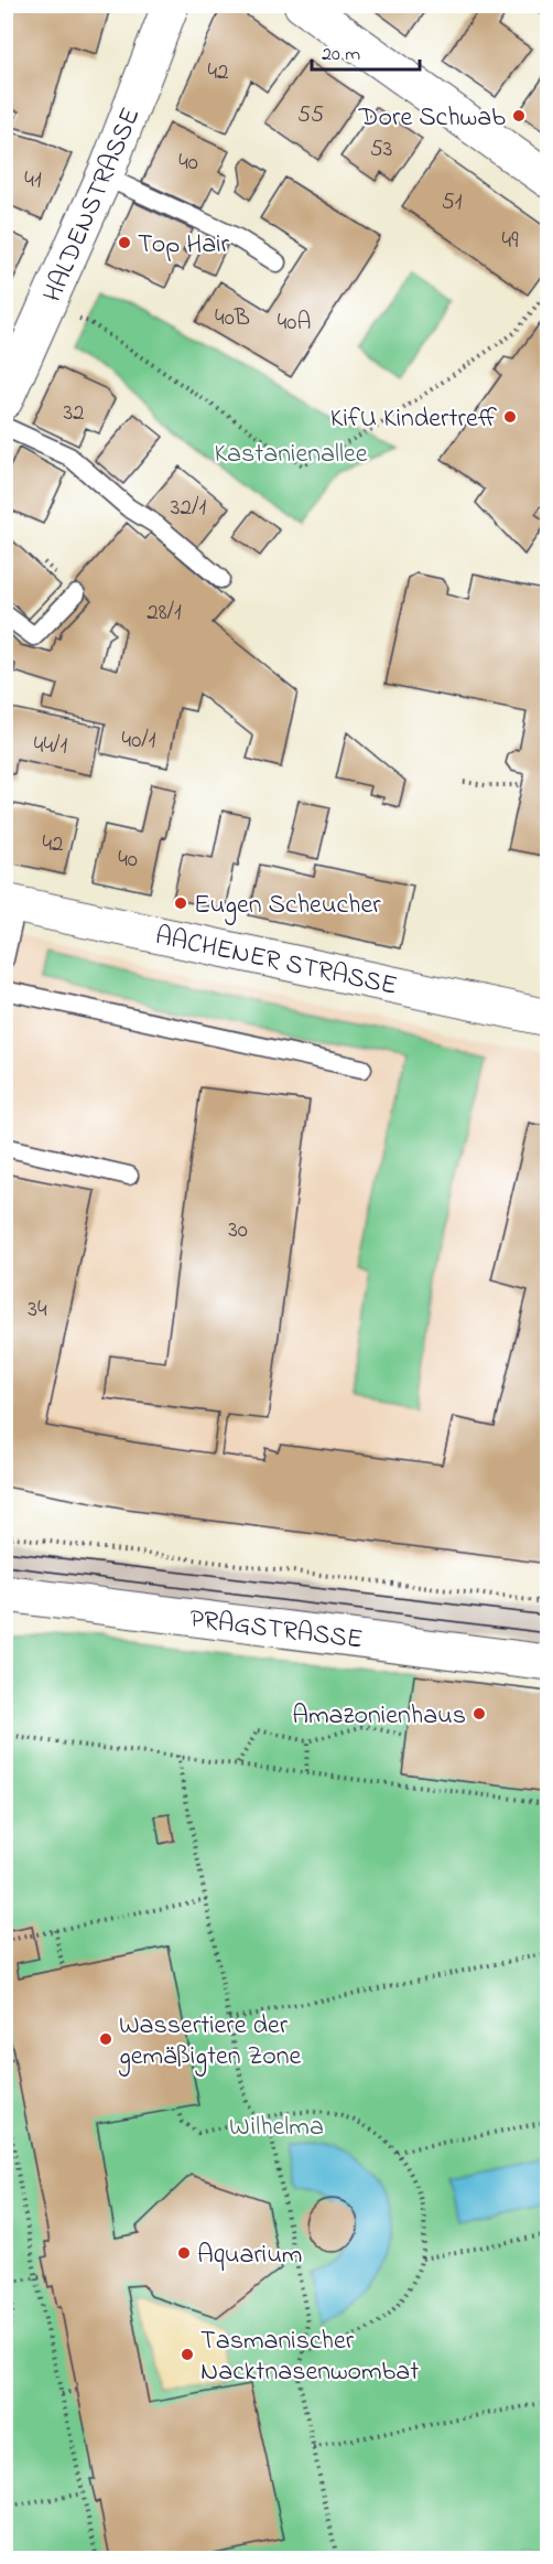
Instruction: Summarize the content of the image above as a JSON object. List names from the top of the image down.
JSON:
{
  "streets": {
    "street": ["HALDENSTRASSE", "AACHENER STRASSE", "PRAGSTRASSE"]
  },
  "parks": ["Kastanienallee", "Wilhelma"],
  "places": [
    "Dore Schwab",
    "Top Hair",
    "KifU Kindertreff",
    "Eugen Scheucher",
    "Amazonienhaus",
    "Wassertiere der gemäßigten Zone",
    "Aquarium",
    "Tasmanischer Nacktnasenwombat"
  ],
  "house_numbers": [
    "42",
    "55",
    "53",
    "40",
    "41",
    "51",
    "49",
    "40B",
    "40A",
    "32",
    "32/1",
    "28/1",
    "40/1",
    "44/1",
    "42",
    "40",
    "30",
    "34"
  ],
  "scale_bar": "20 m"
}
